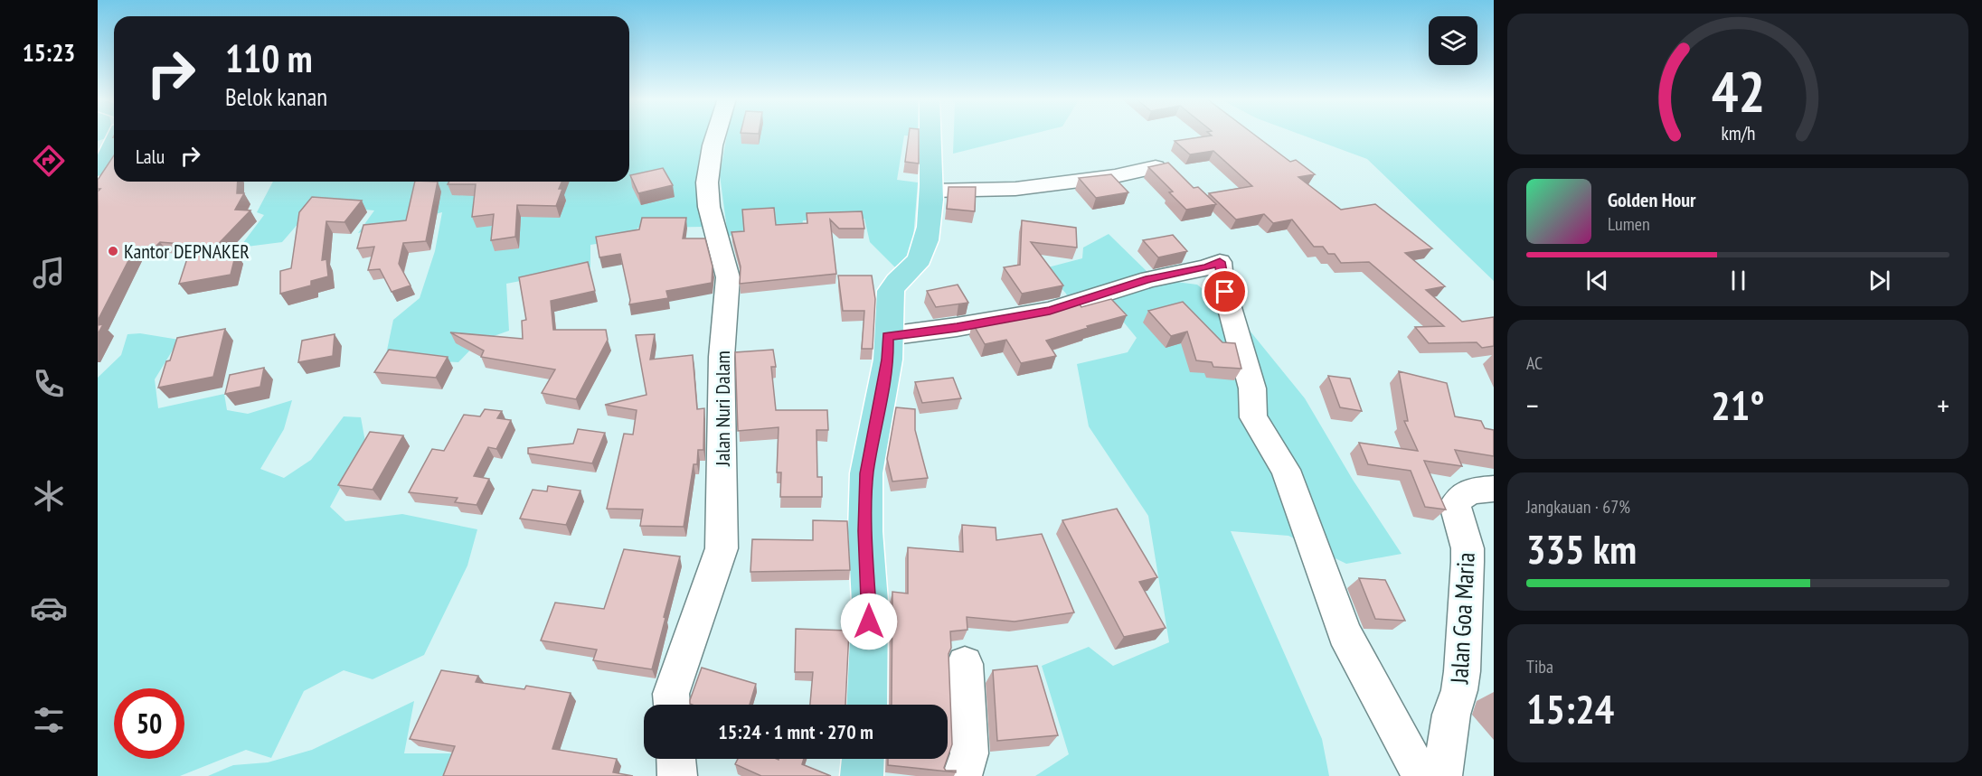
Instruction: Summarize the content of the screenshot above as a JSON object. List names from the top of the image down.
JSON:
{
  "streets": {
    "street": ["Jalan Nuri Dalam", "Jalan Goa Maria"]
  },
  "places": ["Kantor DEPNAKER"],
  "page": {
    "tabs": "15:23",
    "turn": ["110 m", "Belok kanan"],
    "then": "Lalu",
    "song": ["Golden Hour", "Lumen"],
    "tile": [
      "AC",
      ["Jangkauan · 67%", "335 km"],
      ["Tiba", "15:24"]
    ],
    "heat": ["−", "21°", "+"],
    "limit": "50",
    "trip": "15:24 · 1 mnt · 270 m",
    "gauge": ["42", "km/h"]
  }
}
